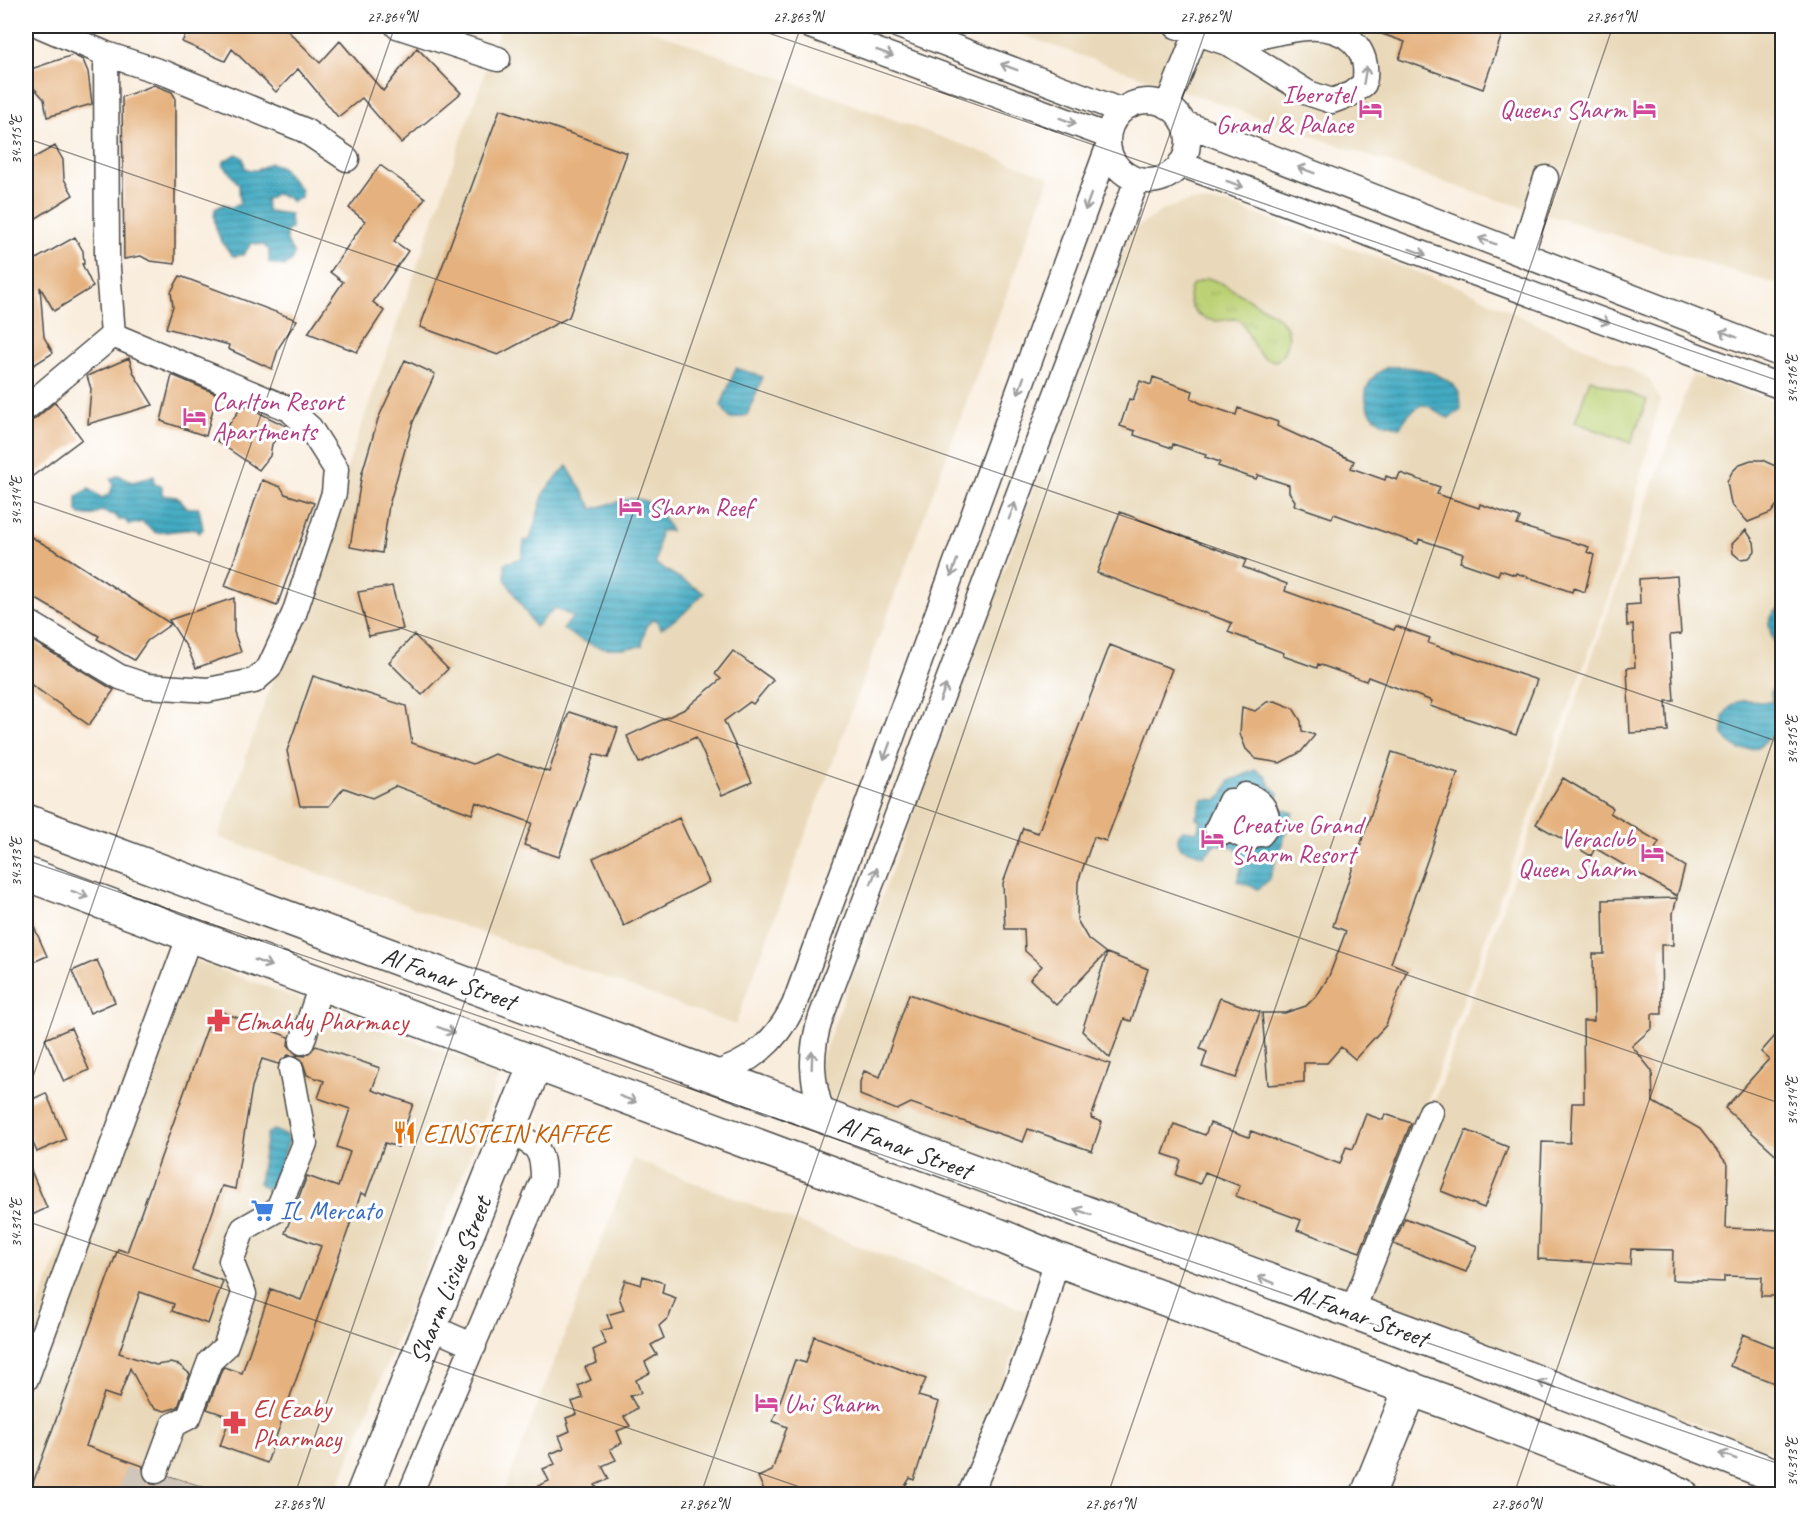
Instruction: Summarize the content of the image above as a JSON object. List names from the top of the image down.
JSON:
{
  "streets": {
    "main road": ["Al Fanar Street", "Sharm Lisiue Street"]
  },
  "crossings": [
    ["Al Fanar Street", "Sharm Lisiue Street"]
  ],
  "places": {
    "hotel": [
      "Iberotel Grand & Palace",
      "Queens Sharm",
      "Carlton Resort Apartments",
      "Sharm Reef",
      "Creative Grand Sharm Resort",
      "Veraclub Queen Sharm",
      "Uni Sharm"
    ],
    "pharmacy": ["Elmahdy Pharmacy", "El Ezaby Pharmacy"],
    "restaurant": ["EINSTEIN KAFFEE"],
    "supermarket": ["IL Mercato"]
  },
  "coordinates": [
    "27.864°N",
    "27.863°N",
    "27.862°N",
    "27.861°N",
    "34.315°E",
    "34.316°E",
    "34.314°E",
    "34.313°E",
    "34.312°E",
    "27.860°N"
  ]
}
